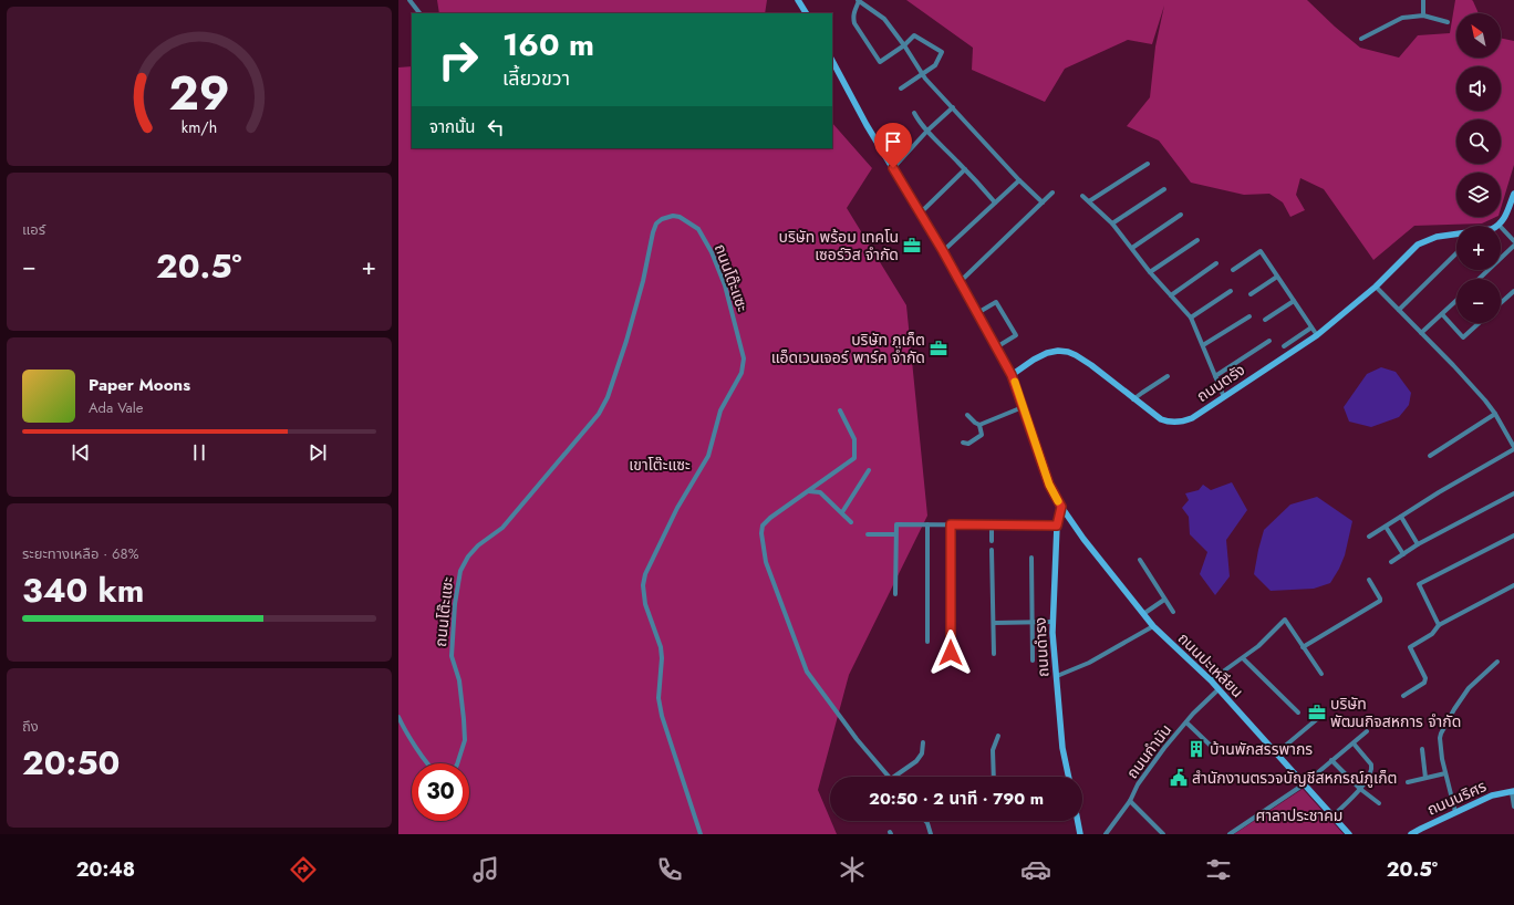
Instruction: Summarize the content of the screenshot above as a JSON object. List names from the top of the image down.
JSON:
{
  "streets": {
    "street": [
      "ถนนโต๊ะแซะ",
      "ถนนตรัง",
      "ถนนดำรง",
      "ถนนปะเหลียน",
      "ถนนกำนัน",
      "ถนนนริศร"
    ]
  },
  "crossings": [
    ["ถนนดำรง", "ถนนปะเหลียน"],
    ["ถนนปะเหลียน", "ถนนกำนัน"]
  ],
  "parks": ["เขาโต๊ะแซะ", "ศาลาประชาคม"],
  "places": {
    "office": ["บริษัท พร้อม เทคโน เซอร์วิส จำกัด", "บริษัท ภูเก็ต แอ็ดเวนเจอร์ พาร์ค จำกัด", "บริษัท พัฒนกิจสหการ จำกัด"],
    "building": ["บ้านพักสรรพากร"],
    "public building": ["สำนักงานตรวจบัญชีสหกรณ์ภูเก็ต"]
  },
  "north": "top left",
  "page": {
    "map_buttons": ["+", "−"],
    "turn": ["160 m", "เลี้ยวขวา"],
    "then": "จากนั้น",
    "tile": [
      "แอร์",
      ["ระยะทางเหลือ · 68%", "340 km"],
      ["ถึง", "20:50"]
    ],
    "heat": ["−", "20.5°", "+"],
    "song": ["Paper Moons", "Ada Vale"],
    "limit": "30",
    "trip": "20:50 · 2 นาที · 790 m",
    "tabs": ["20:48", "20.5°"],
    "gauge": ["29", "km/h"]
  }
}
